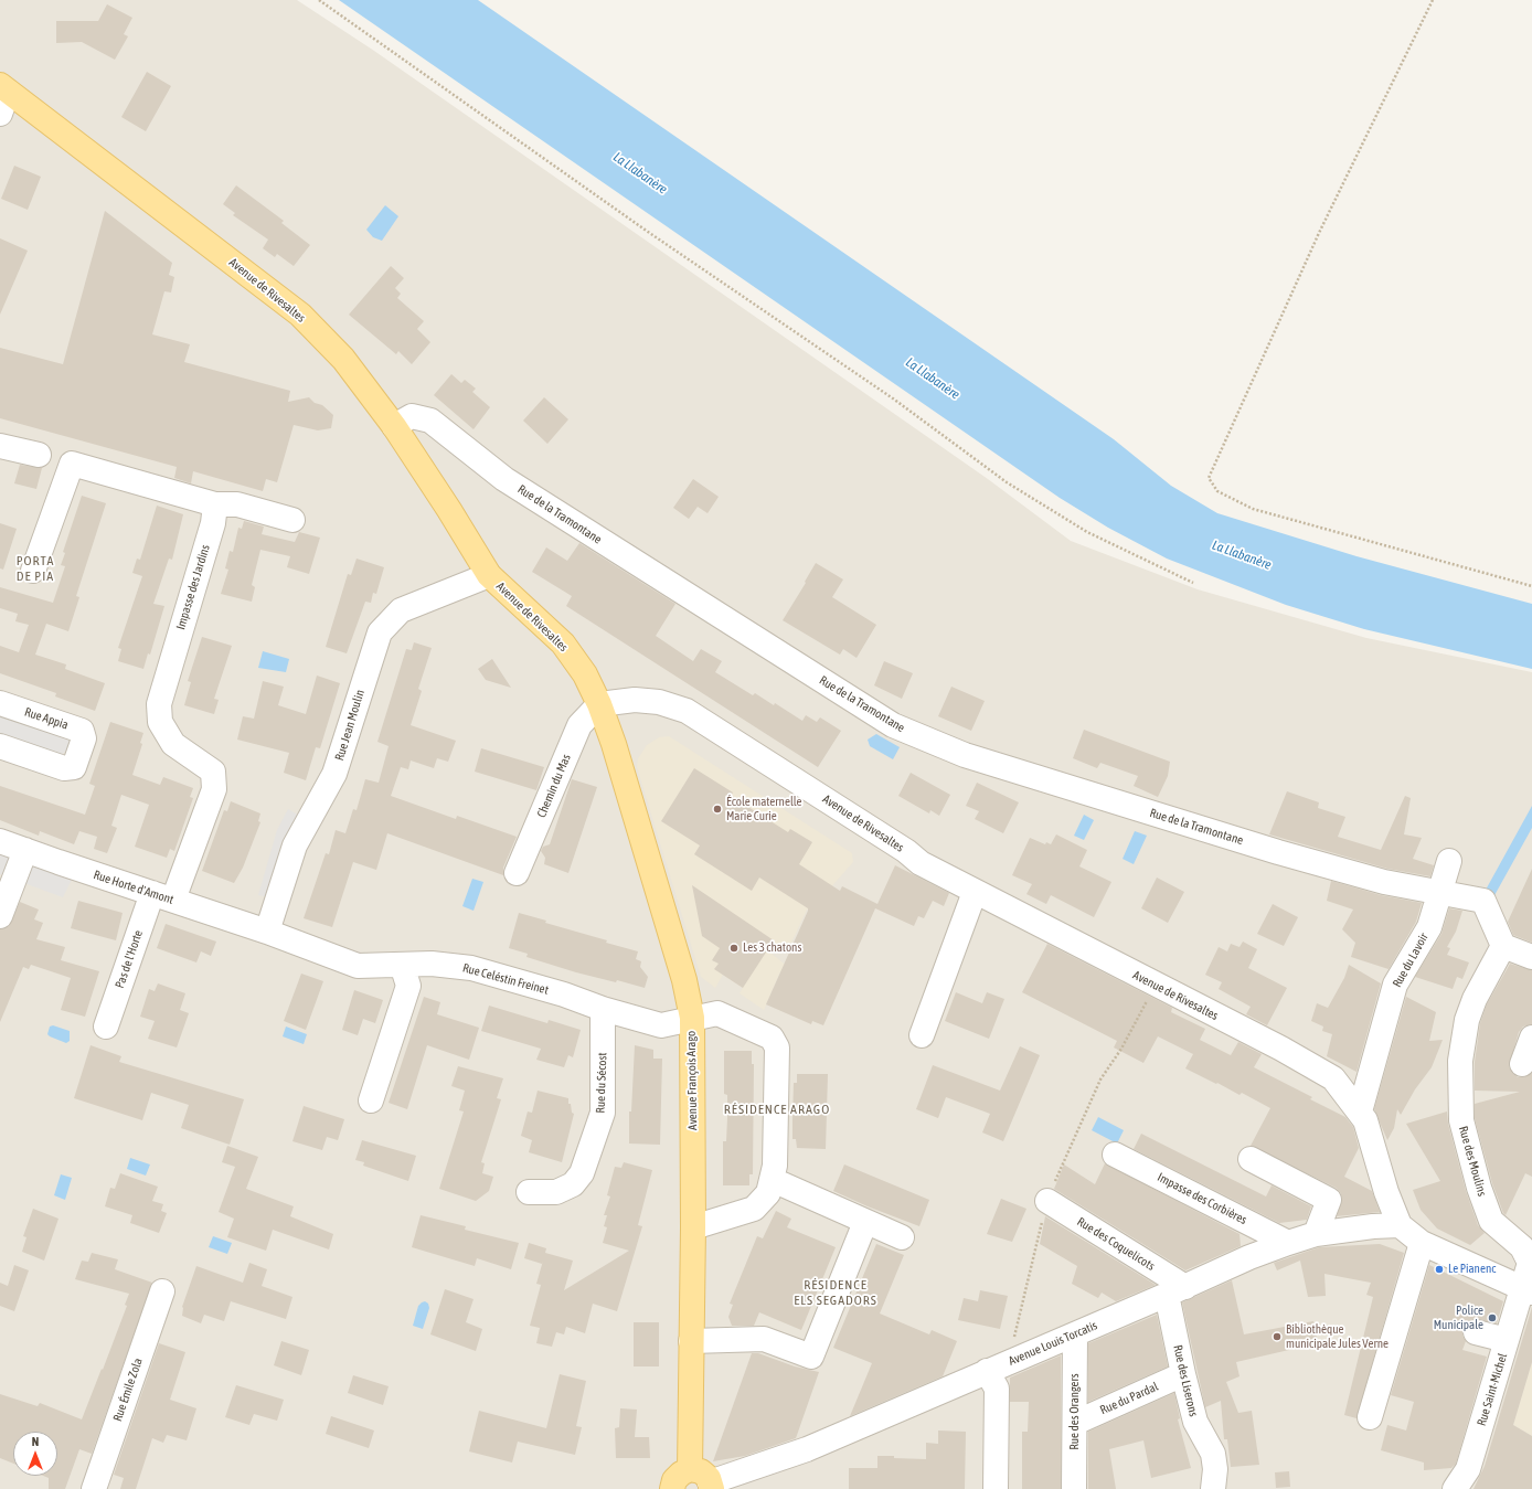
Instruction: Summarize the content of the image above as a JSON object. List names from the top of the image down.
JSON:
{
  "streets": {
    "main road": ["Avenue de Rivesaltes", "Avenue François Arago"],
    "street": [
      "Rue de la Tramontane",
      "Impasse des Jardins",
      "Rue Appia",
      "Rue Jean Moulin",
      "Chemin du Mas",
      "Rue Horte d'Amont",
      "Pas de l'Horte",
      "Rue du Lavoir",
      "Rue Celéstin Freinet",
      "Rue du Sécost",
      "Rue des Moulins",
      "Impasse des Corbières",
      "Rue des Coquelicots",
      "Avenue Louis Torcatis",
      "Rue des Liserons",
      "Rue Émile Zola",
      "Rue Saint-Michel",
      "Rue du Pardal",
      "Rue des Orangers"
    ]
  },
  "crossings": [
    ["Avenue de Rivesaltes", "Rue de la Tramontane"],
    ["Avenue de Rivesaltes", "Rue Jean Moulin"],
    ["Avenue de Rivesaltes", "Chemin du Mas"],
    ["Avenue de Rivesaltes", "Rue du Lavoir"],
    ["Avenue de Rivesaltes", "Avenue François Arago"],
    ["Rue de la Tramontane", "Rue du Lavoir"],
    ["Rue de la Tramontane", "Rue des Moulins"],
    ["Impasse des Jardins", "Rue Horte d'Amont"],
    ["Impasse des Jardins", "Pas de l'Horte"],
    ["Rue Jean Moulin", "Rue Horte d'Amont"],
    ["Rue Jean Moulin", "Rue Celéstin Freinet"],
    ["Chemin du Mas", "Avenue François Arago"],
    ["Rue Horte d'Amont", "Pas de l'Horte"],
    ["Rue Horte d'Amont", "Rue Celéstin Freinet"],
    ["Rue Celéstin Freinet", "Avenue François Arago"],
    ["Rue Celéstin Freinet", "Rue du Sécost"],
    ["Avenue François Arago", "Avenue Louis Torcatis"],
    ["Rue des Moulins", "Rue Saint-Michel"],
    ["Impasse des Corbières", "Avenue Louis Torcatis"],
    ["Rue des Coquelicots", "Avenue Louis Torcatis"],
    ["Rue des Coquelicots", "Rue des Liserons"],
    ["Avenue Louis Torcatis", "Rue des Liserons"],
    ["Avenue Louis Torcatis", "Rue des Orangers"],
    ["Rue des Liserons", "Rue du Pardal"],
    ["Rue du Pardal", "Rue des Orangers"]
  ],
  "districts": ["PORTA DE PIA", "RÉSIDENCE ARAGO", "RÉSIDENCE ELS SEGADORS"],
  "water": ["La Llabanère"],
  "places": [
    "École maternelle Marie Curie",
    "Les 3 chatons",
    "Le Pianenc",
    "Police Municipale",
    "Bibliothèque municipale Jules Verne"
  ],
  "north": "top"
}
